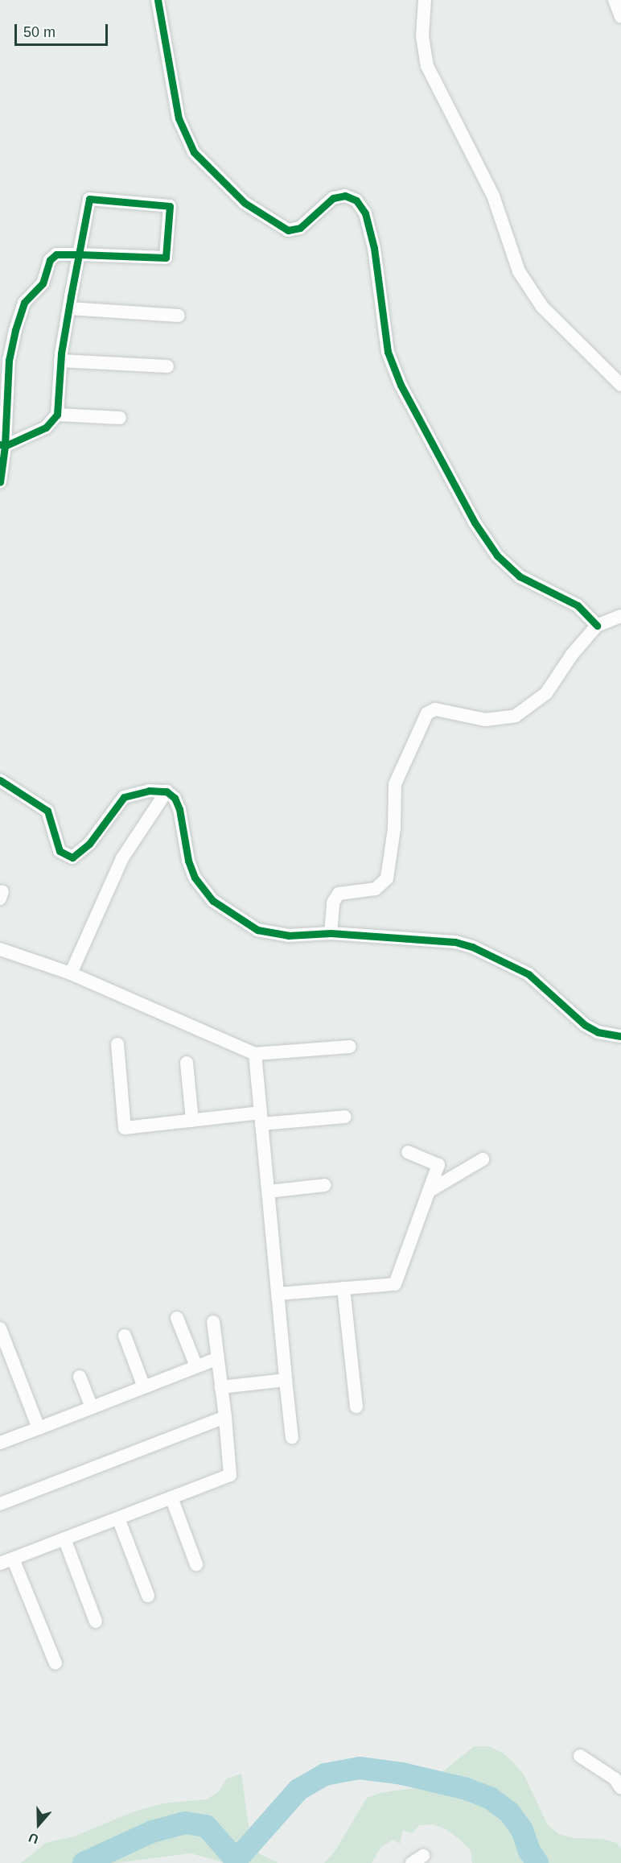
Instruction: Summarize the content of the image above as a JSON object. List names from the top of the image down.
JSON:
{
  "scale_bar": "50 m",
  "north": "bottom"
}
